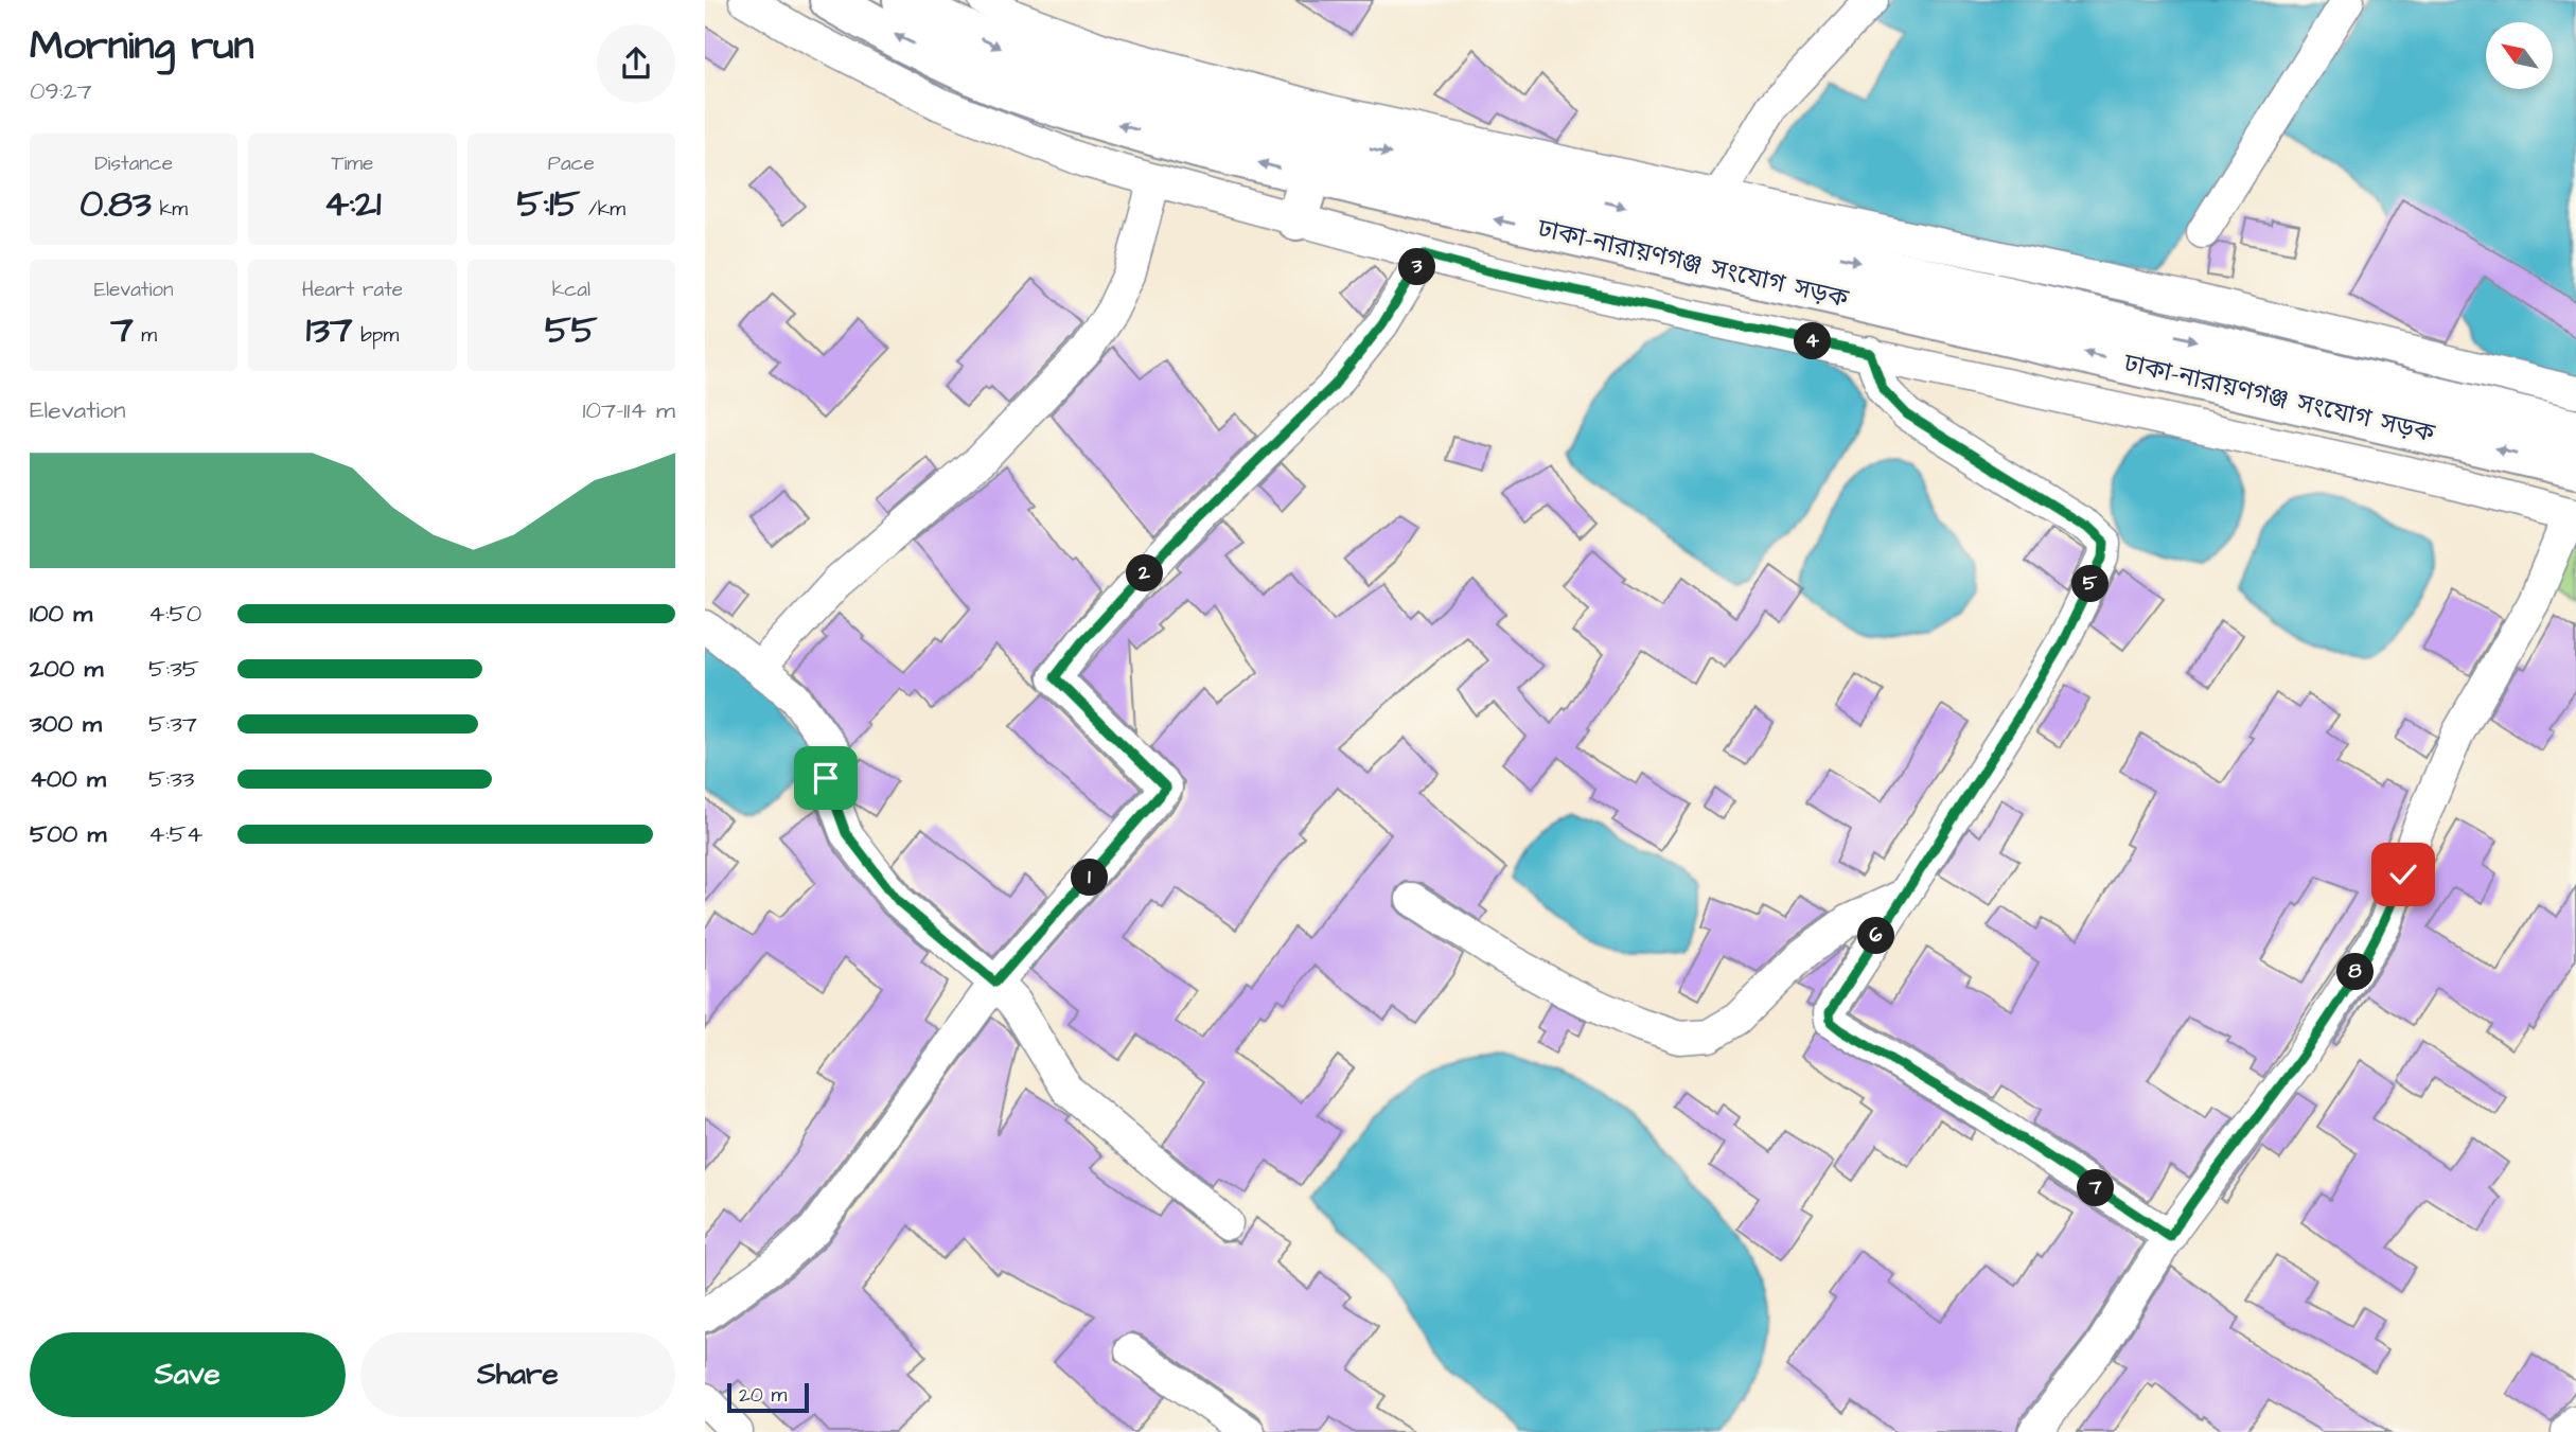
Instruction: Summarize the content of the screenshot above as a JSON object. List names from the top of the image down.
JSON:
{
  "streets": {
    "main road": ["ঢাকা-নারায়ণগঞ্জ সংযোগ সড়ক"]
  },
  "scale_bar": "20 m",
  "north": "top left",
  "page": {
    "heading": ["Morning run", "09:27"],
    "stats": [
      ["Distance", "0.83 km"],
      ["Time", "4:21"],
      ["Pace", "5:15 /km"],
      ["Elevation", "7 m"],
      ["Heart rate", "137 bpm"],
      ["kcal", "55"]
    ],
    "pins": [
      "3",
      "4",
      "2",
      "5",
      "1",
      "6",
      "8",
      "7"
    ],
    "chart": ["Elevation", "107–114 m"],
    "list": [
      {
        "name": "100 m",
        "note": "4:50"
      },
      {
        "name": "200 m",
        "note": "5:35"
      },
      {
        "name": "300 m",
        "note": "5:37"
      },
      {
        "name": "400 m",
        "note": "5:33"
      },
      {
        "name": "500 m",
        "note": "4:54"
      }
    ],
    "buttons": ["Save", "Share"],
    "scale": "20 m"
  }
}
